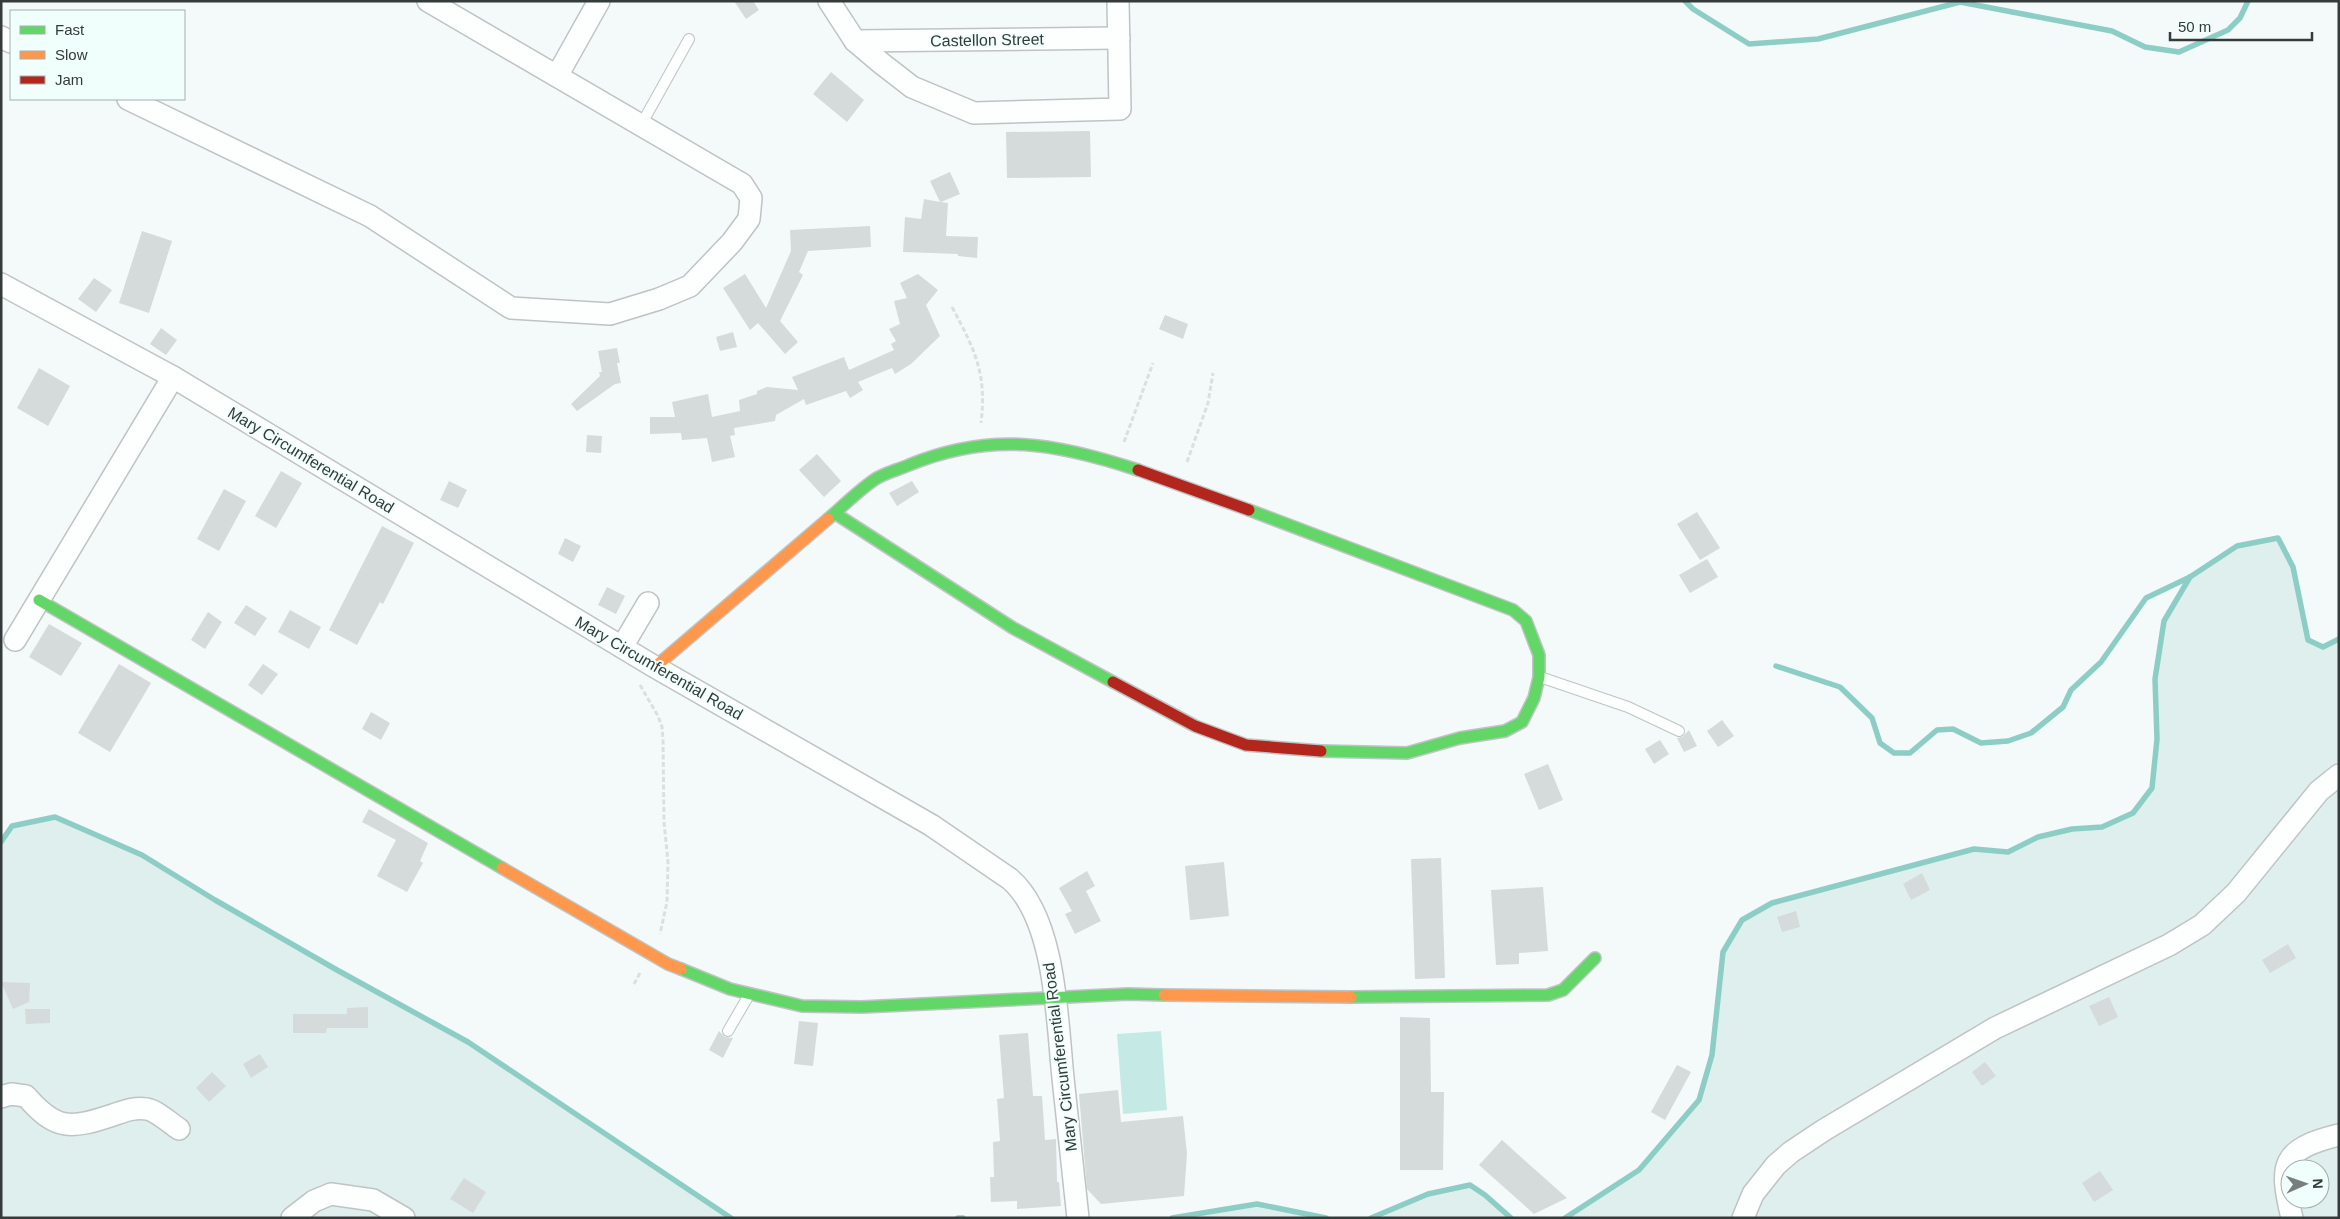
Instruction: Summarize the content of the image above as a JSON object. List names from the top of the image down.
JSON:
{
  "streets": {
    "street": ["Castellon Street", "Mary Circumferential Road"]
  },
  "legend": ["Fast", "Slow", "Jam"],
  "scale_bar": "50 m",
  "north": "right"
}
